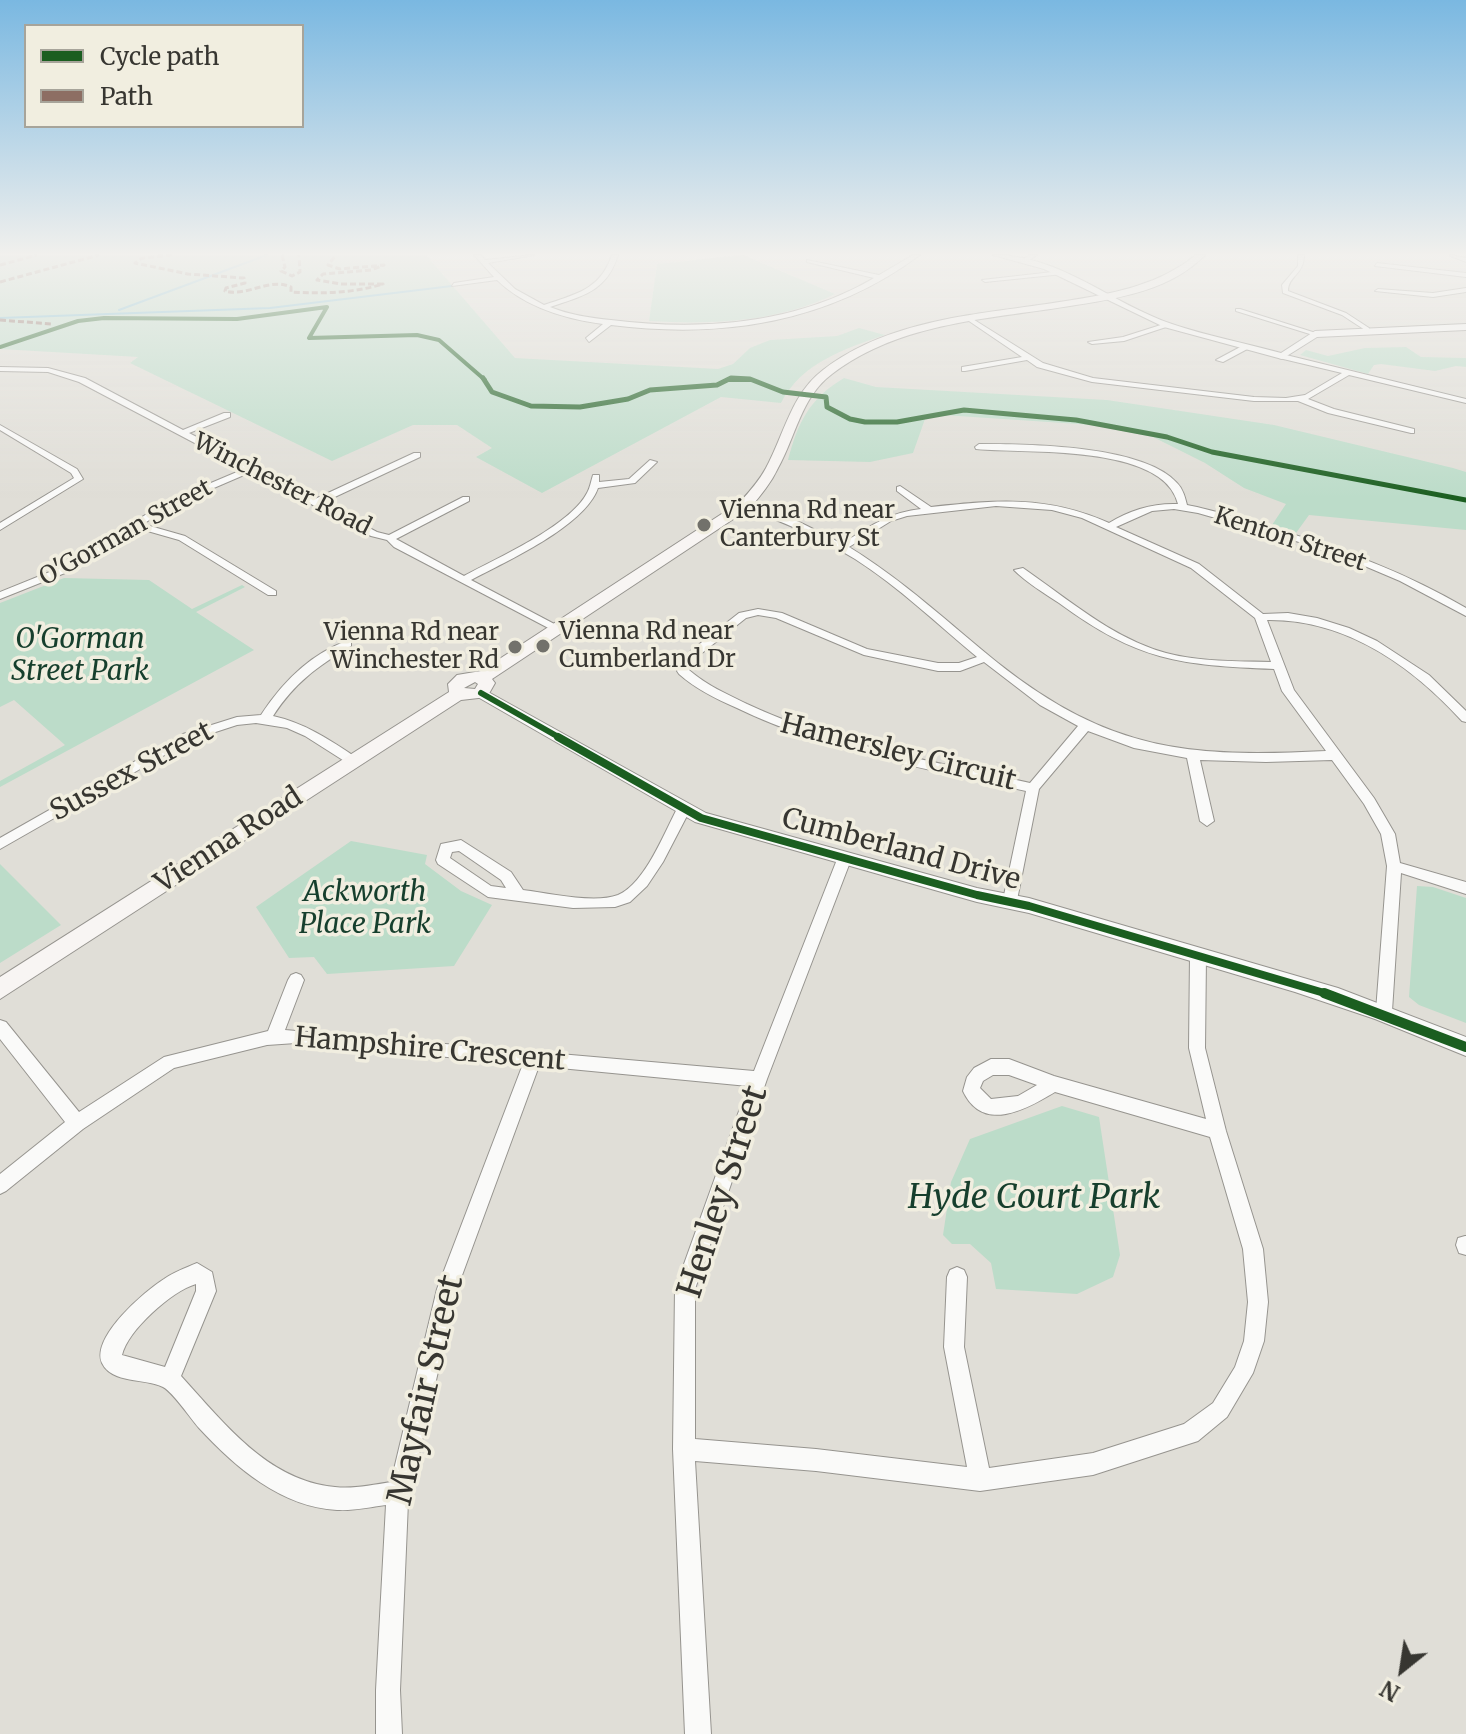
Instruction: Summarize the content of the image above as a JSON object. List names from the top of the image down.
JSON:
{
  "streets": {
    "main road": ["Vienna Road"],
    "street": [
      "Winchester Road",
      "O'Gorman Street",
      "Kenton Street",
      "Hamersley Circuit",
      "Sussex Street",
      "Cumberland Drive",
      "Hampshire Crescent",
      "Henley Street",
      "Mayfair Street"
    ]
  },
  "crossings": [
    ["Winchester Road", "O'Gorman Street"],
    ["Sussex Street", "Vienna Road"],
    ["Vienna Road", "Cumberland Drive"],
    ["Cumberland Drive", "Henley Street"],
    ["Hampshire Crescent", "Henley Street"],
    ["Hampshire Crescent", "Mayfair Street"]
  ],
  "parks": ["O'Gorman Street Park", "Ackworth Place Park", "Hyde Court Park"],
  "places": ["Vienna Rd near Canterbury St", "Vienna Rd near Cumberland Dr", "Vienna Rd near Winchester Rd"],
  "legend": ["Cycle path", "Path"],
  "north": "bottom left"
}
